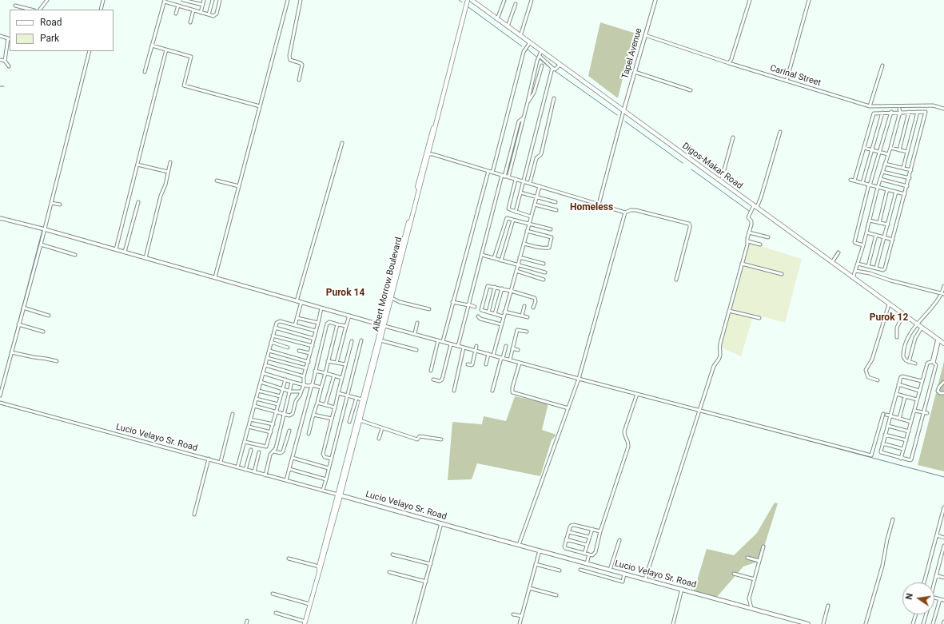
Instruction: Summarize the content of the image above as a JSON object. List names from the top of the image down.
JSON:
{
  "streets": {
    "main road": ["Digos-Makar Road", "Albert Morrow Boulevard", "Lucio Velayo Sr. Road"],
    "street": ["Tapel Avenue", "Carinal Street"]
  },
  "crossings": [
    ["Tapel Avenue", "Carinal Street"],
    ["Tapel Avenue", "Digos-Makar Road"],
    ["Albert Morrow Boulevard", "Lucio Velayo Sr. Road"]
  ],
  "districts": ["Homeless", "Purok 14", "Purok 12"],
  "legend": ["Road", "Park"],
  "north": "left"
}
